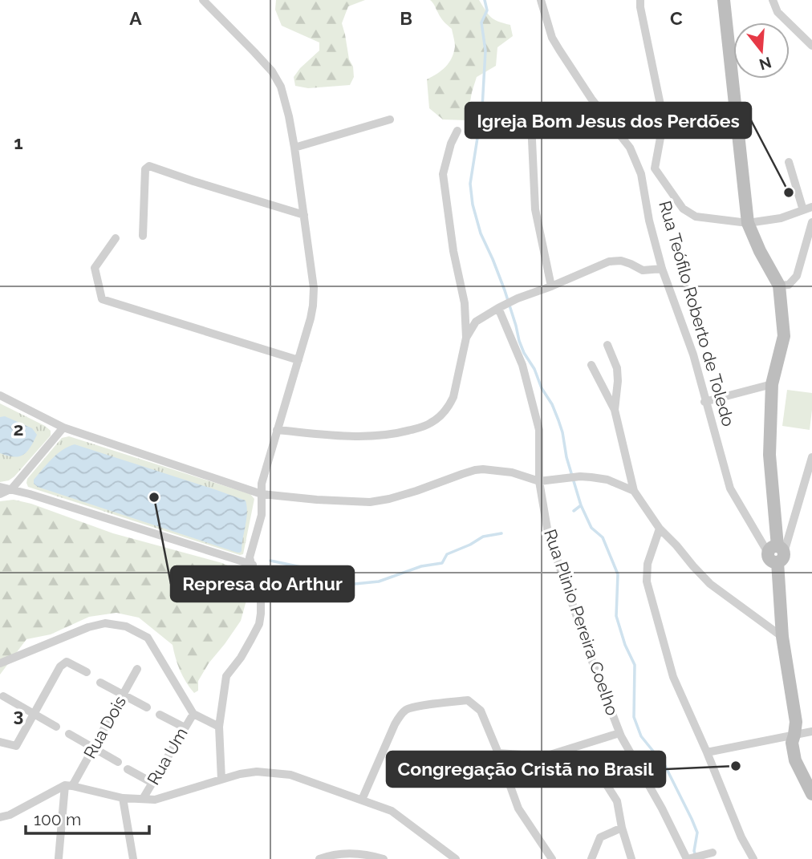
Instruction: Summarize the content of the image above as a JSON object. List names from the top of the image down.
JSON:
{
  "streets": {
    "street": [
      "Rua Teófilo Roberto de Toledo",
      "Rua Plinio Pereira Coelho",
      "Rua Dois",
      "Rua Um"
    ]
  },
  "places": ["Igreja Bom Jesus dos Perdões", "Represa do Arthur", "Congregação Cristã no Brasil"],
  "scale_bar": "100 m",
  "north": "bottom",
  "grid": {
    "columns": ["A", "B", "C"],
    "rows": ["1", "2", "3"]
  }
}
